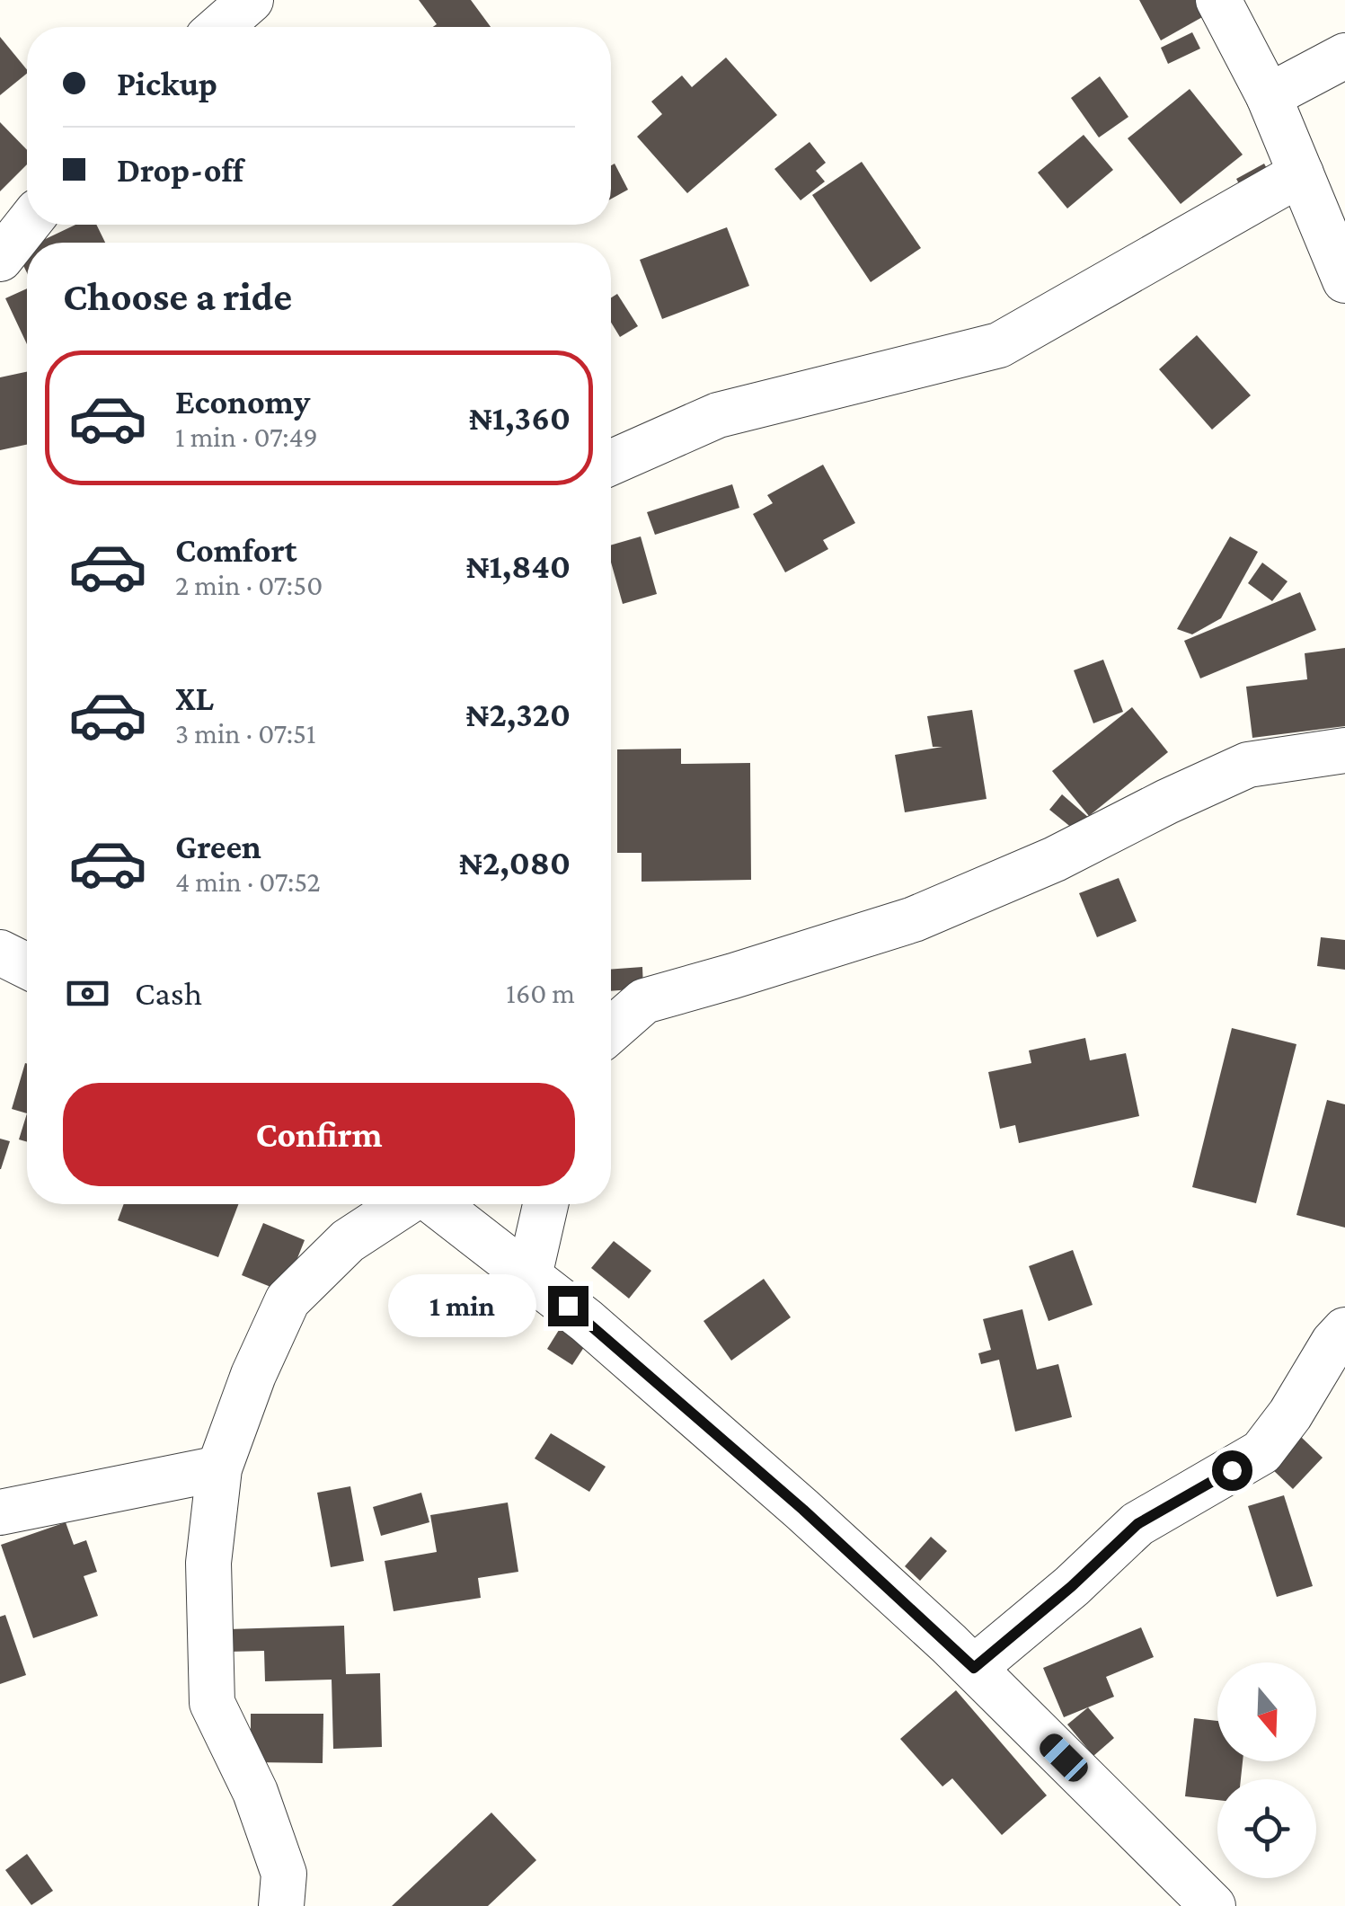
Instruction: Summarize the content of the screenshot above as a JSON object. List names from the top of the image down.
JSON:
{
  "north": "bottom",
  "page": {
    "banner": ["Pickup", "Drop-off"],
    "heading": "Choose a ride",
    "list": [
      {
        "name": "Economy",
        "note": "1 min · 07:49",
        "value": "₦1,360"
      },
      {
        "name": "Comfort",
        "note": "2 min · 07:50",
        "value": "₦1,840"
      },
      {
        "name": "XL",
        "note": "3 min · 07:51",
        "value": "₦2,320"
      },
      {
        "name": "Green",
        "note": "4 min · 07:52",
        "value": "₦2,080"
      }
    ],
    "pay": ["Cash", "160 m"],
    "buttons": "Confirm",
    "bubble": "1 min"
  }
}
